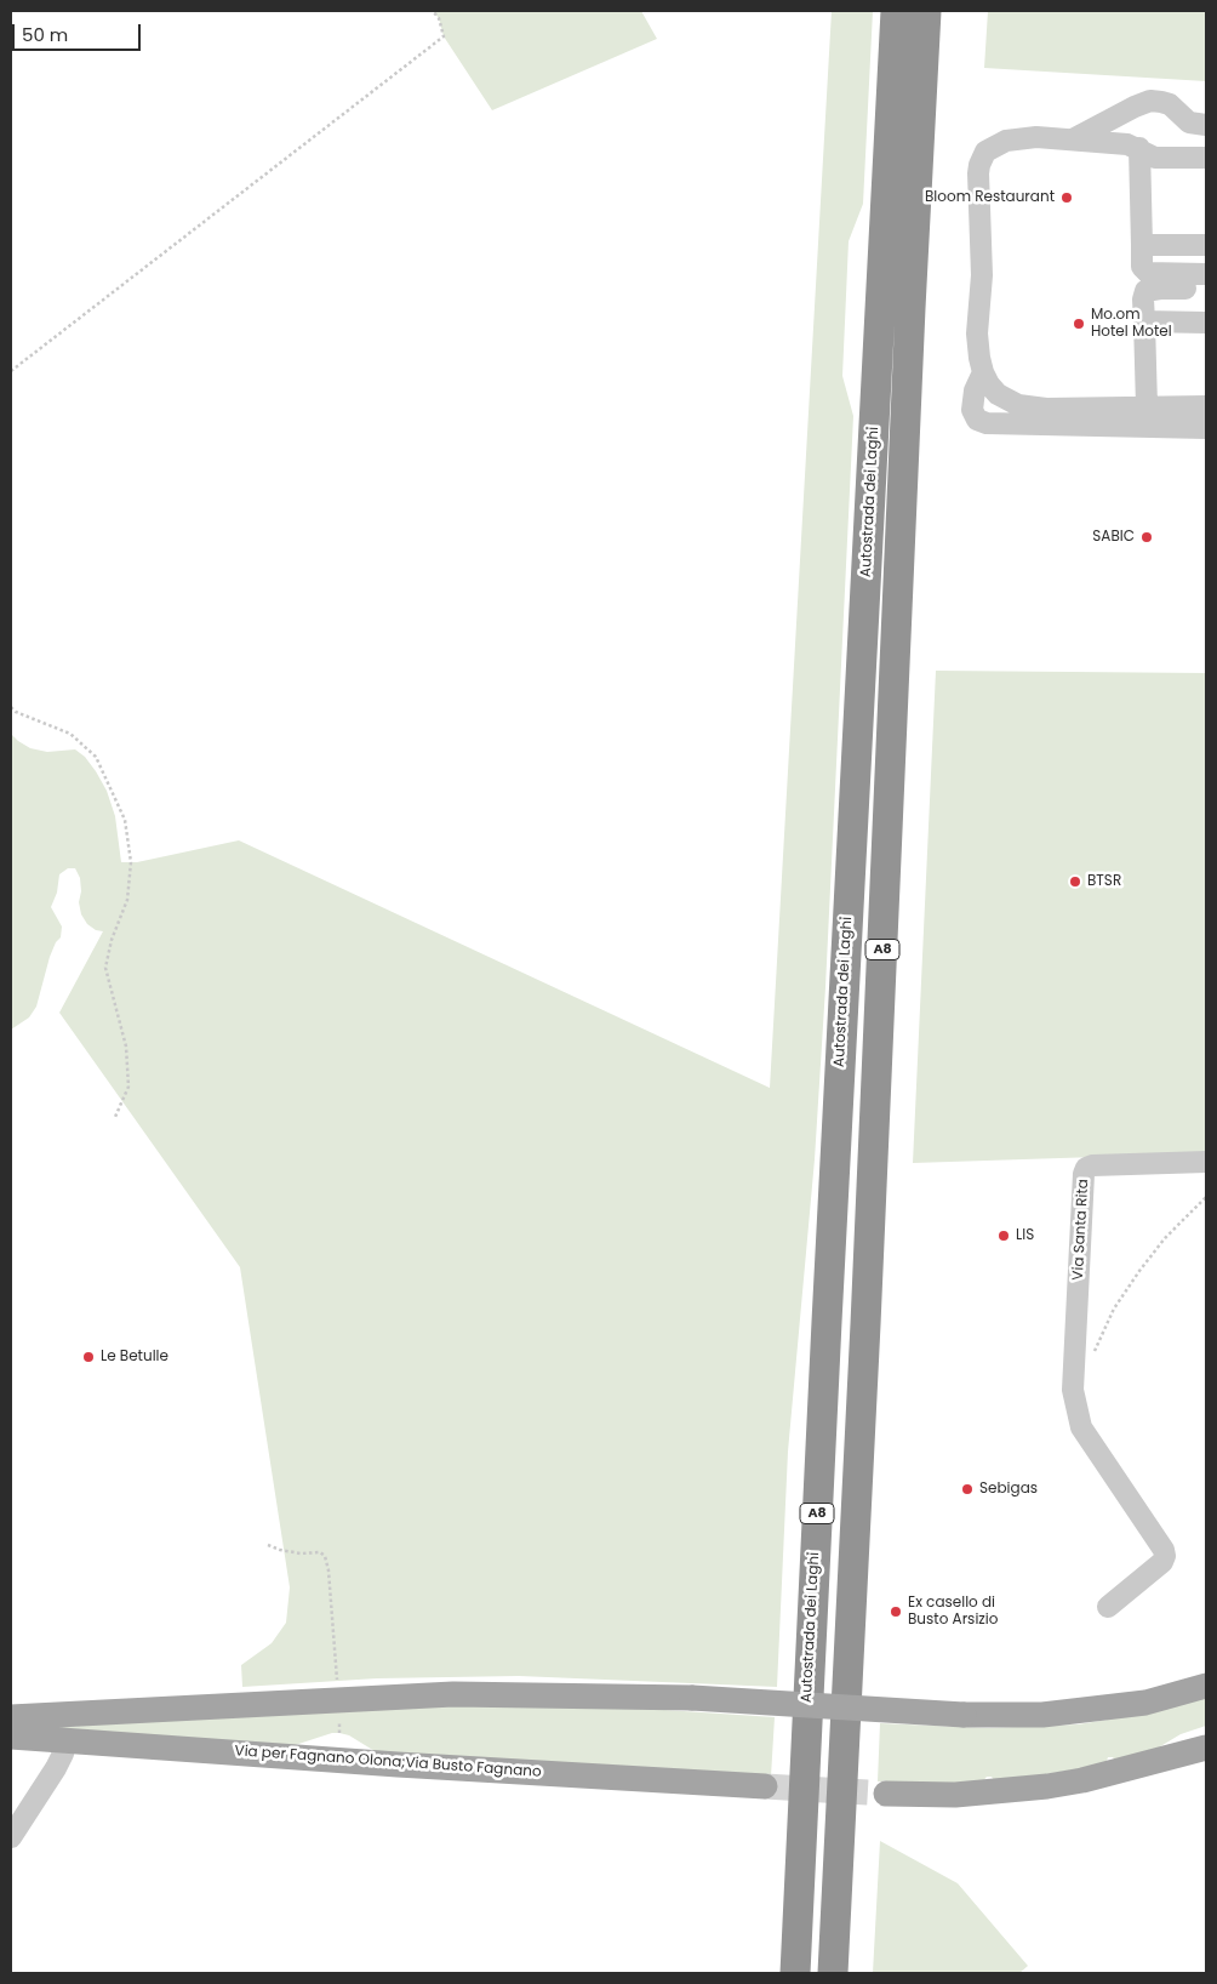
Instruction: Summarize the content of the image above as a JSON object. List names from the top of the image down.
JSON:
{
  "streets": {
    "highway": ["Autostrada dei Laghi", "A8"],
    "main road": ["Via per Fagnano Olona;Via Busto Fagnano"],
    "lane": ["Via Santa Rita"]
  },
  "places": [
    "Bloom Restaurant",
    "Mo.om Hotel Motel",
    "SABIC",
    "BTSR",
    "LIS",
    "Le Betulle",
    "Sebigas",
    "Ex casello di Busto Arsizio"
  ],
  "scale_bar": "50 m"
}
